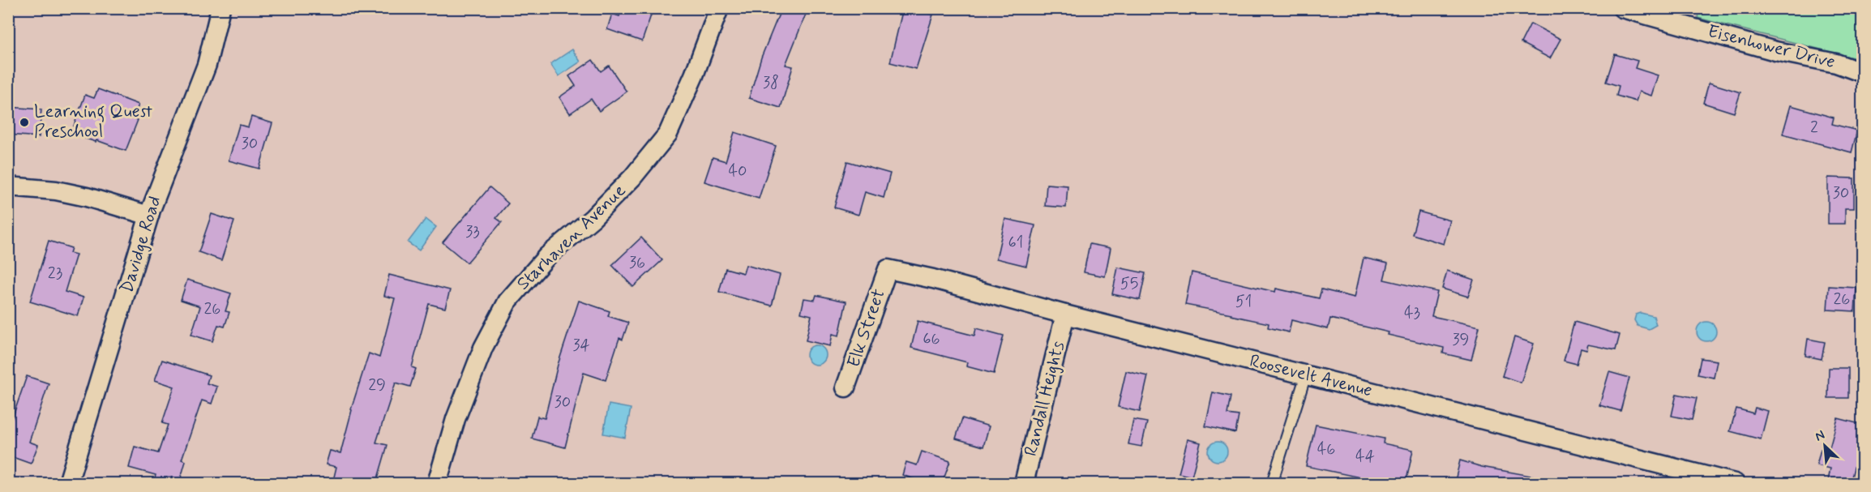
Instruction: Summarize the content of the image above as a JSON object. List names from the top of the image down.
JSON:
{
  "streets": {
    "street": [
      "Eisenhower Drive",
      "Starhaven Avenue",
      "Davidge Road",
      "Elk Street",
      "Roosevelt Avenue",
      "Randall Heights"
    ]
  },
  "crossings": [
    ["Elk Street", "Roosevelt Avenue"],
    ["Roosevelt Avenue", "Randall Heights"]
  ],
  "places": ["Learning Quest Preschool"],
  "house_numbers": [
    "38",
    "2",
    "30",
    "40",
    "30",
    "33",
    "61",
    "36",
    "23",
    "55",
    "26",
    "51",
    "26",
    "43",
    "66",
    "39",
    "34",
    "29",
    "30",
    "46",
    "44"
  ],
  "north": "top left"
}
